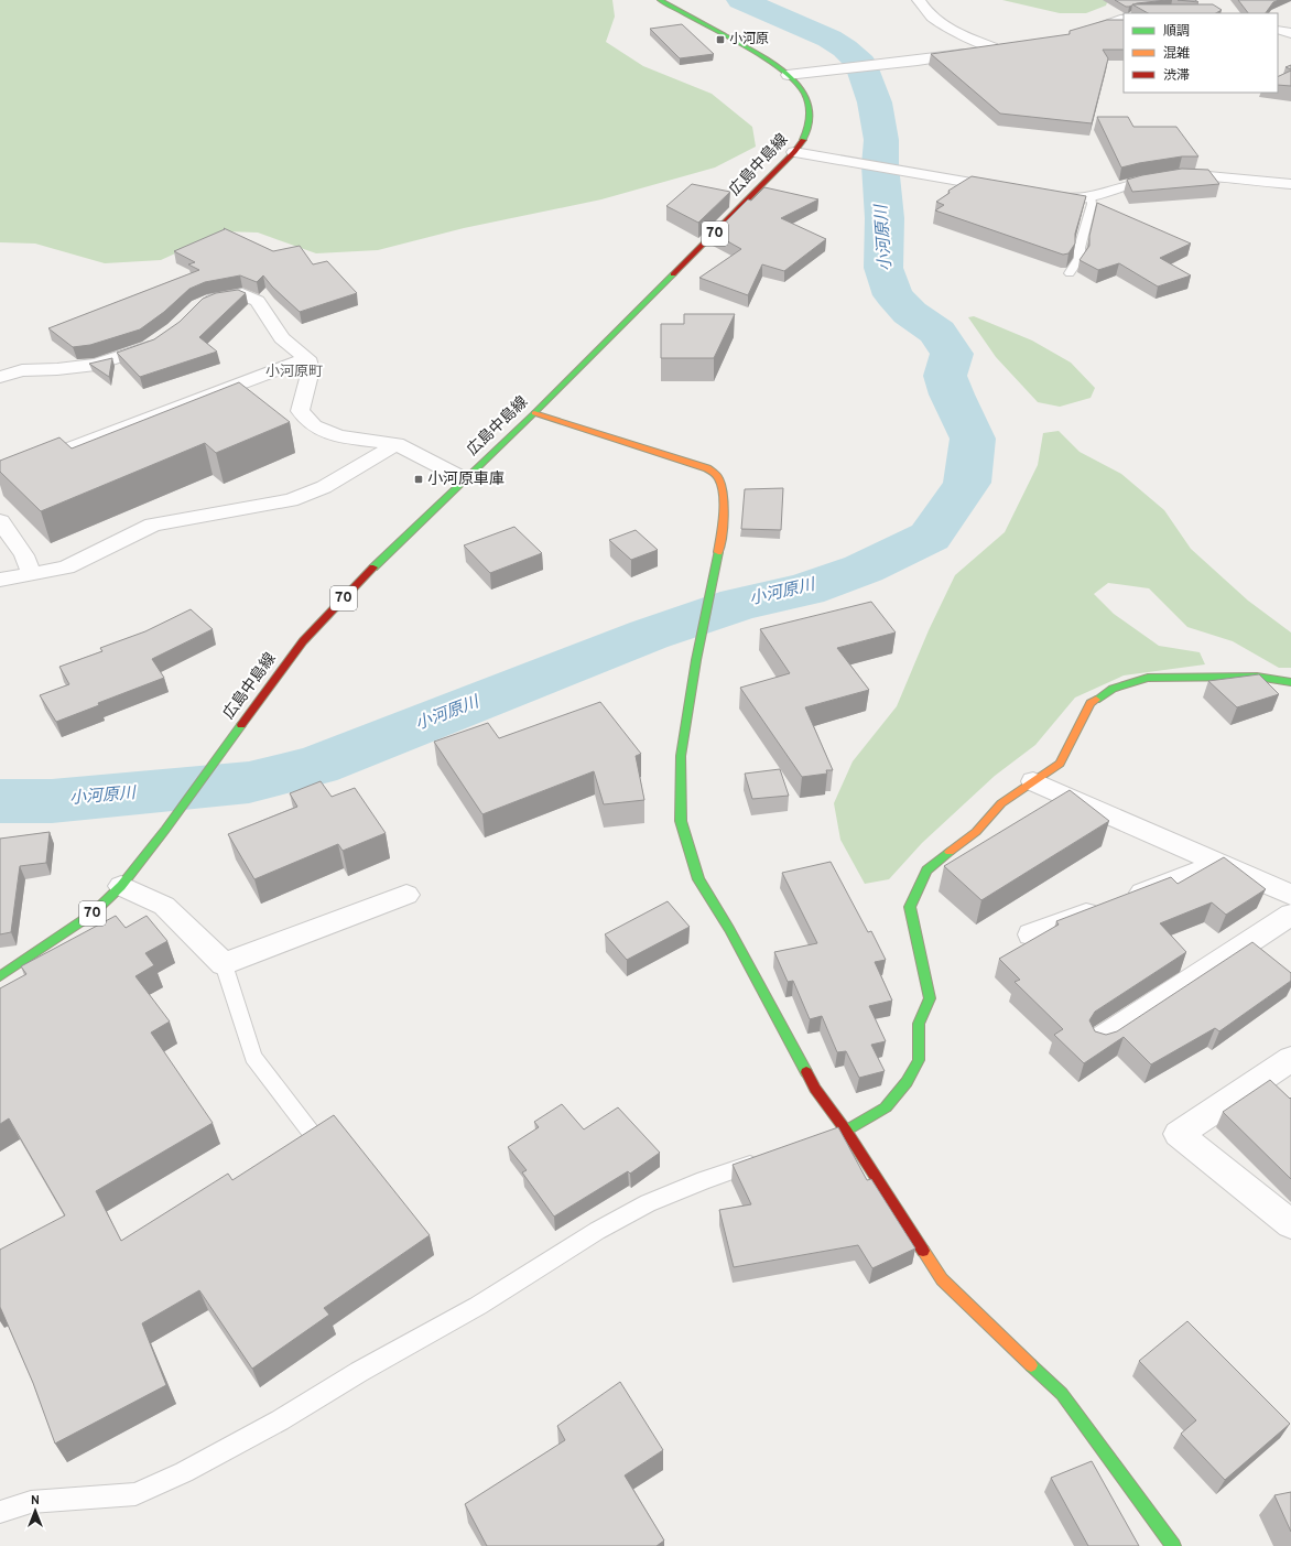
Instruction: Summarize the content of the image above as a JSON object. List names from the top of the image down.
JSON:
{
  "streets": {
    "main road": ["広島中島線", "70"]
  },
  "districts": ["小河原町"],
  "water": ["小河原川"],
  "places": {
    "transit": ["小河原", "小河原車庫"]
  },
  "legend": ["順調", "混雑", "渋滞"],
  "north": "top"
}
